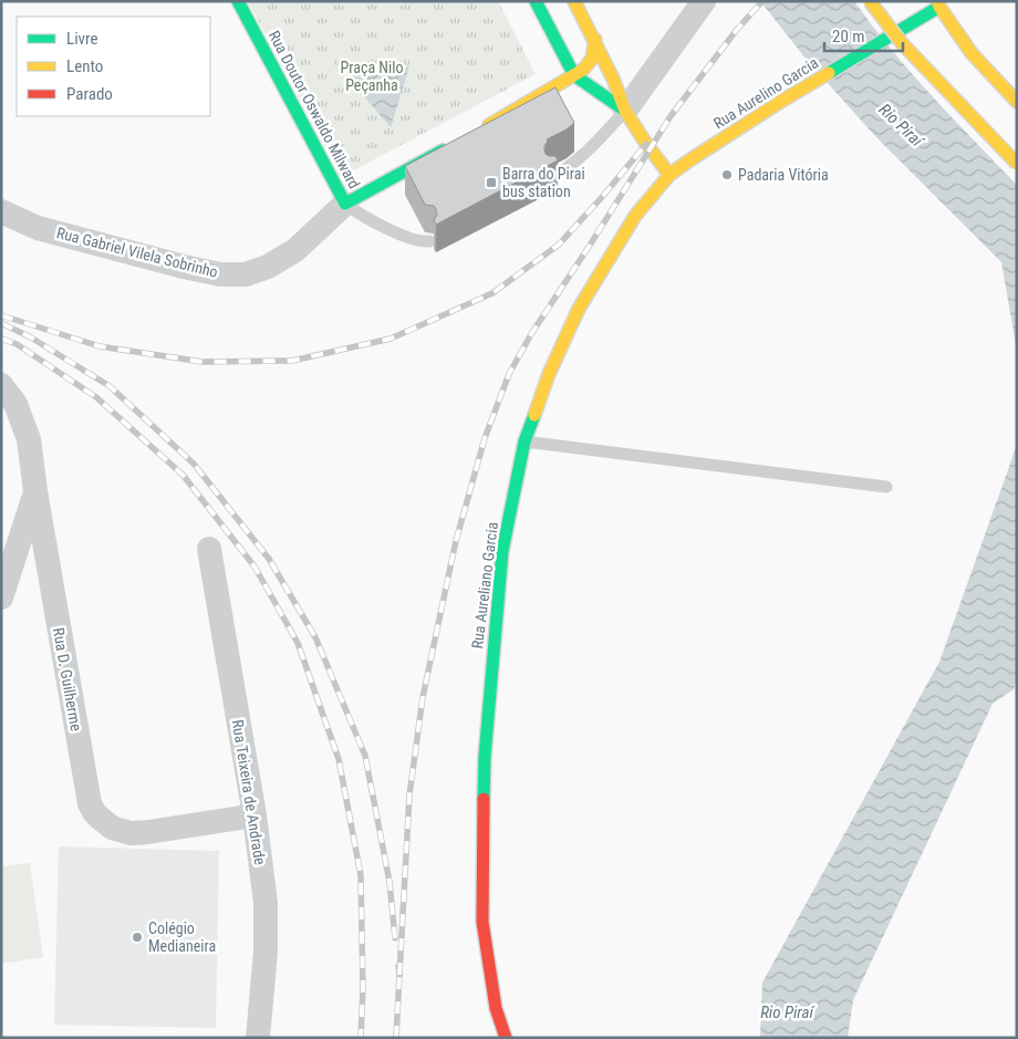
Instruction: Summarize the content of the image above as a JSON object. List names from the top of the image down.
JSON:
{
  "streets": {
    "street": [
      "Rua Aurelino Garcia",
      "Rua Doutor Oswaldo Milward",
      "Rua Gabriel Vilela Sobrinho",
      "Rua Aureliano Garcia",
      "Rua D. Guilherme",
      "Rua Teixeira de Andrade"
    ]
  },
  "crossings": [
    ["Rua Aurelino Garcia", "Rua Aureliano Garcia"],
    ["Rua Doutor Oswaldo Milward", "Rua Gabriel Vilela Sobrinho"],
    ["Rua D. Guilherme", "Rua Teixeira de Andrade"]
  ],
  "water": ["Rio Piraí"],
  "parks": ["Praça Nilo Peçanha"],
  "places": {
    "other": ["Padaria Vitória", "Colégio Medianeira"],
    "transit": ["Barra do Pirai bus station"]
  },
  "legend": ["Livre", "Lento", "Parado"],
  "scale_bar": "20 m"
}
